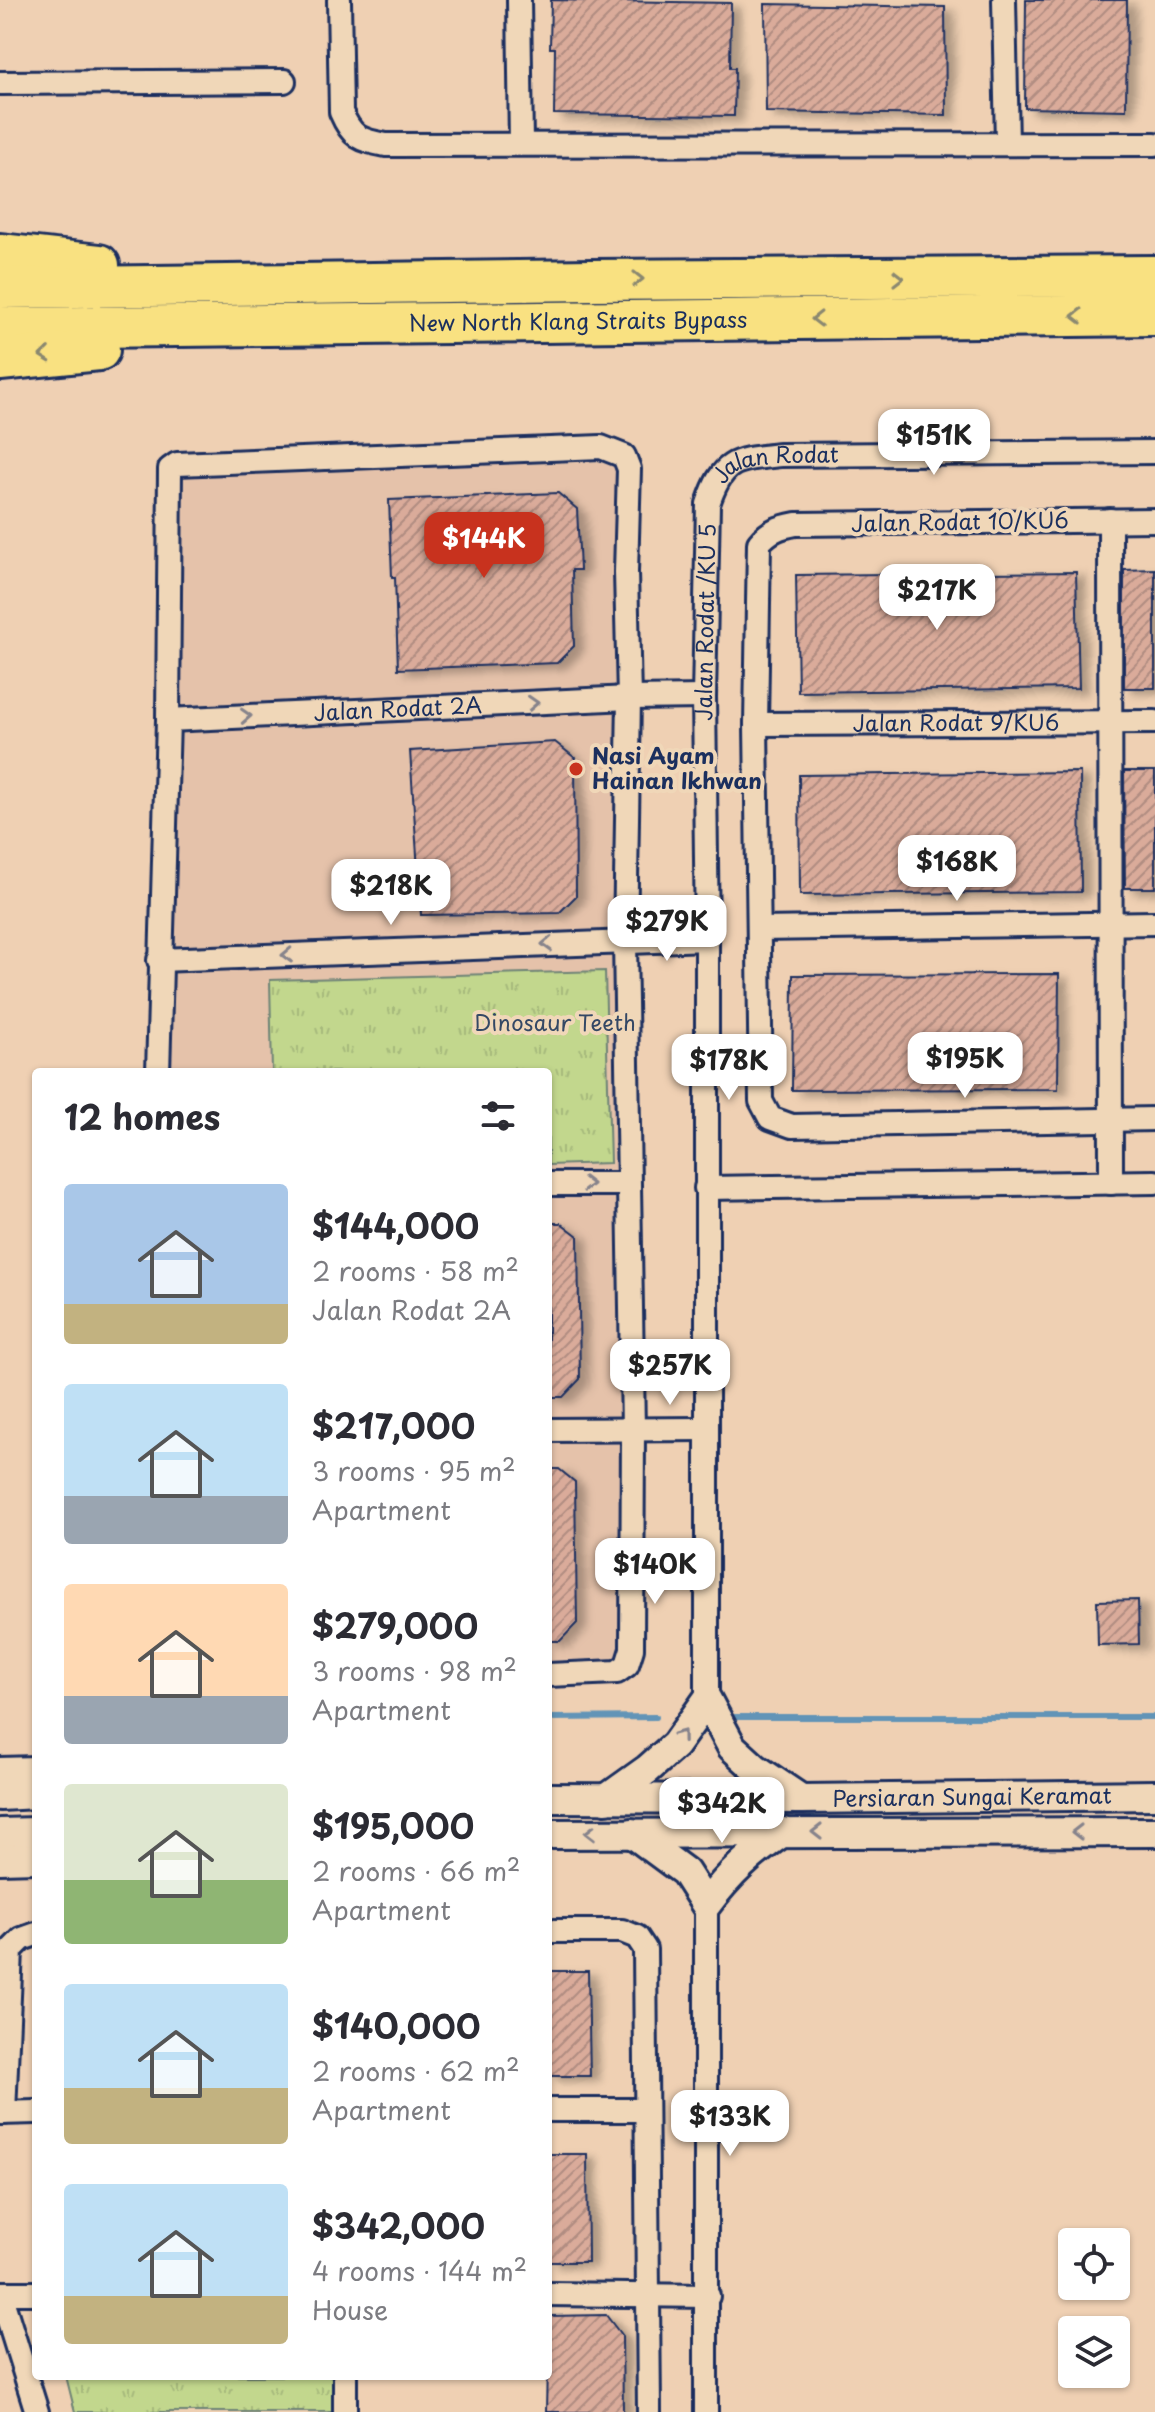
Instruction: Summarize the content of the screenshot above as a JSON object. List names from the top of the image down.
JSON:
{
  "streets": {
    "highway": ["New North Klang Straits Bypass"],
    "street": [
      "Jalan Rodat",
      "Jalan Rodat 10/KU6",
      "Jalan Rodat /KU 5",
      "Jalan Rodat 2A",
      "Jalan Rodat 9/KU6",
      "Persiaran Sungai Keramat"
    ]
  },
  "crossings": [
    ["Jalan Rodat", "Jalan Rodat /KU 5"],
    ["Jalan Rodat 10/KU6", "Jalan Rodat 9/KU6"],
    ["Jalan Rodat /KU 5", "Jalan Rodat 2A"]
  ],
  "one_way": ["Jalan Rodat 2A"],
  "parks": ["Dinosaur Teeth"],
  "places": ["Nasi Ayam Hainan Ikhwan"],
  "page": {
    "price": [
      "$151K",
      "$144K",
      "$217K",
      "$168K",
      "$218K",
      "$279K",
      "$195K",
      "$178K",
      "$257K",
      "$140K",
      "$342K",
      "$133K"
    ],
    "heading": "12 homes",
    "list": [
      {
        "name": "$144,000",
        "note": "2 rooms · 58 m² · Jalan Rodat 2A"
      },
      {
        "name": "$217,000",
        "note": "3 rooms · 95 m² · Apartment"
      },
      {
        "name": "$279,000",
        "note": "3 rooms · 98 m² · Apartment"
      },
      {
        "name": "$195,000",
        "note": "2 rooms · 66 m² · Apartment"
      },
      {
        "name": "$140,000",
        "note": "2 rooms · 62 m² · Apartment"
      },
      {
        "name": "$342,000",
        "note": "4 rooms · 144 m² · House"
      }
    ]
  }
}
